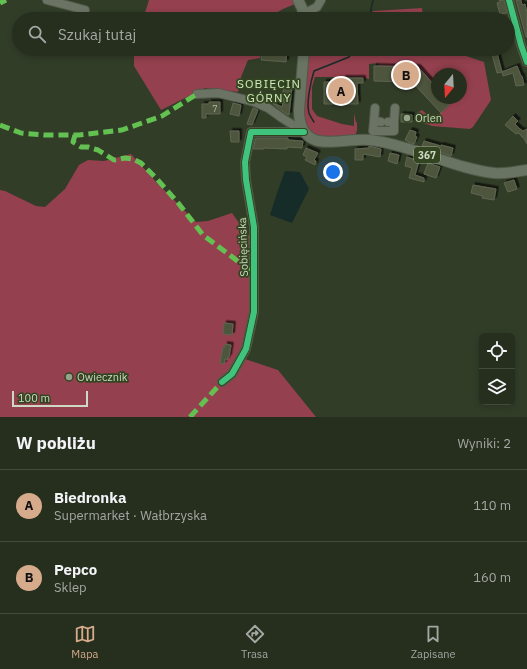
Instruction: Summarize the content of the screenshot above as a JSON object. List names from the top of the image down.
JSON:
{
  "streets": {
    "main road": ["367"],
    "street": ["Sobięcińska"]
  },
  "crossings": [
    ["367", "Sobięcińska"]
  ],
  "districts": ["SOBIĘCIN GÓRNY"],
  "places": ["Orlen", "Owiecznik"],
  "house_numbers": ["7"],
  "scale_bar": "100 m",
  "north": "bottom",
  "page": {
    "search": "Szukaj tutaj",
    "pins": ["B", "A"],
    "scale": "100 m",
    "heading": ["W pobliżu", "Wyniki: 2"],
    "list": [
      {
        "mark": "A",
        "name": "Biedronka",
        "note": "Supermarket · Wałbrzyska",
        "value": "110 m"
      },
      {
        "mark": "B",
        "name": "Pepco",
        "note": "Sklep",
        "value": "160 m"
      }
    ],
    "nav": ["Mapa", "Trasa", "Zapisane"]
  }
}
